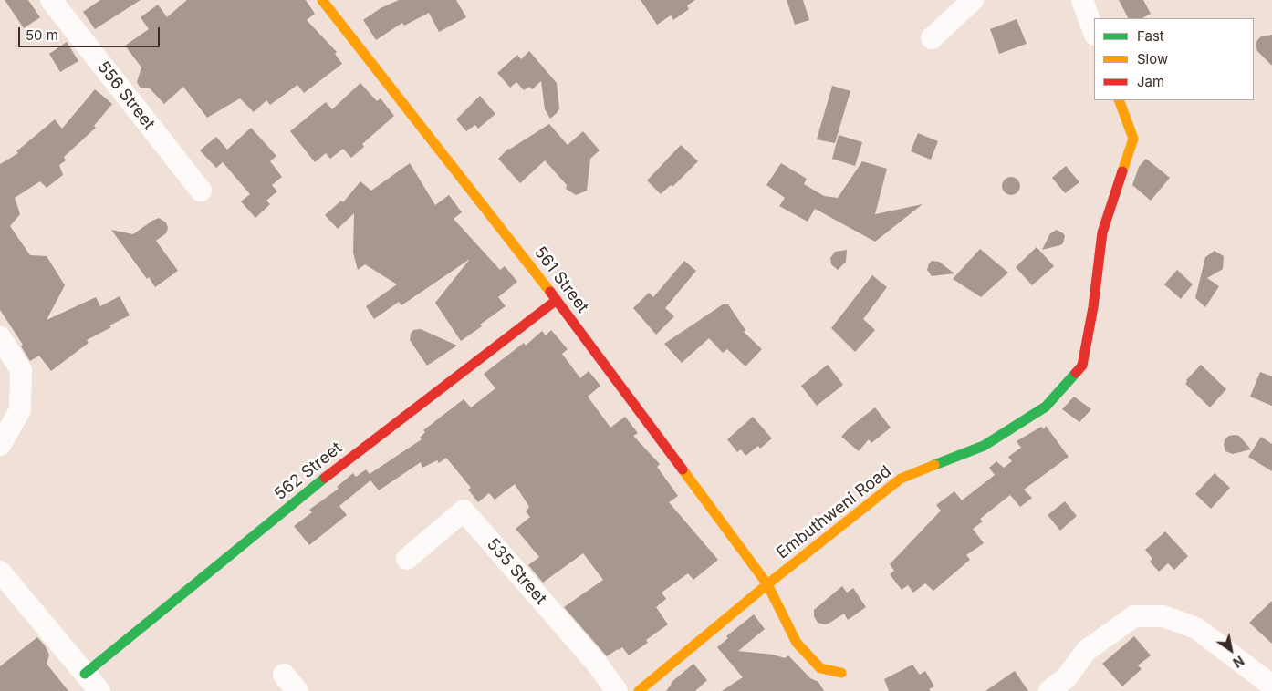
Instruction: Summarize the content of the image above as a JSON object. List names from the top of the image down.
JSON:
{
  "streets": {
    "street": [
      "556 Street",
      "561 Street",
      "562 Street",
      "Embuthweni Road",
      "535 Street"
    ]
  },
  "crossings": [
    ["561 Street", "562 Street"],
    ["561 Street", "Embuthweni Road"]
  ],
  "legend": ["Fast", "Slow", "Jam"],
  "scale_bar": "50 m",
  "north": "bottom right"
}
